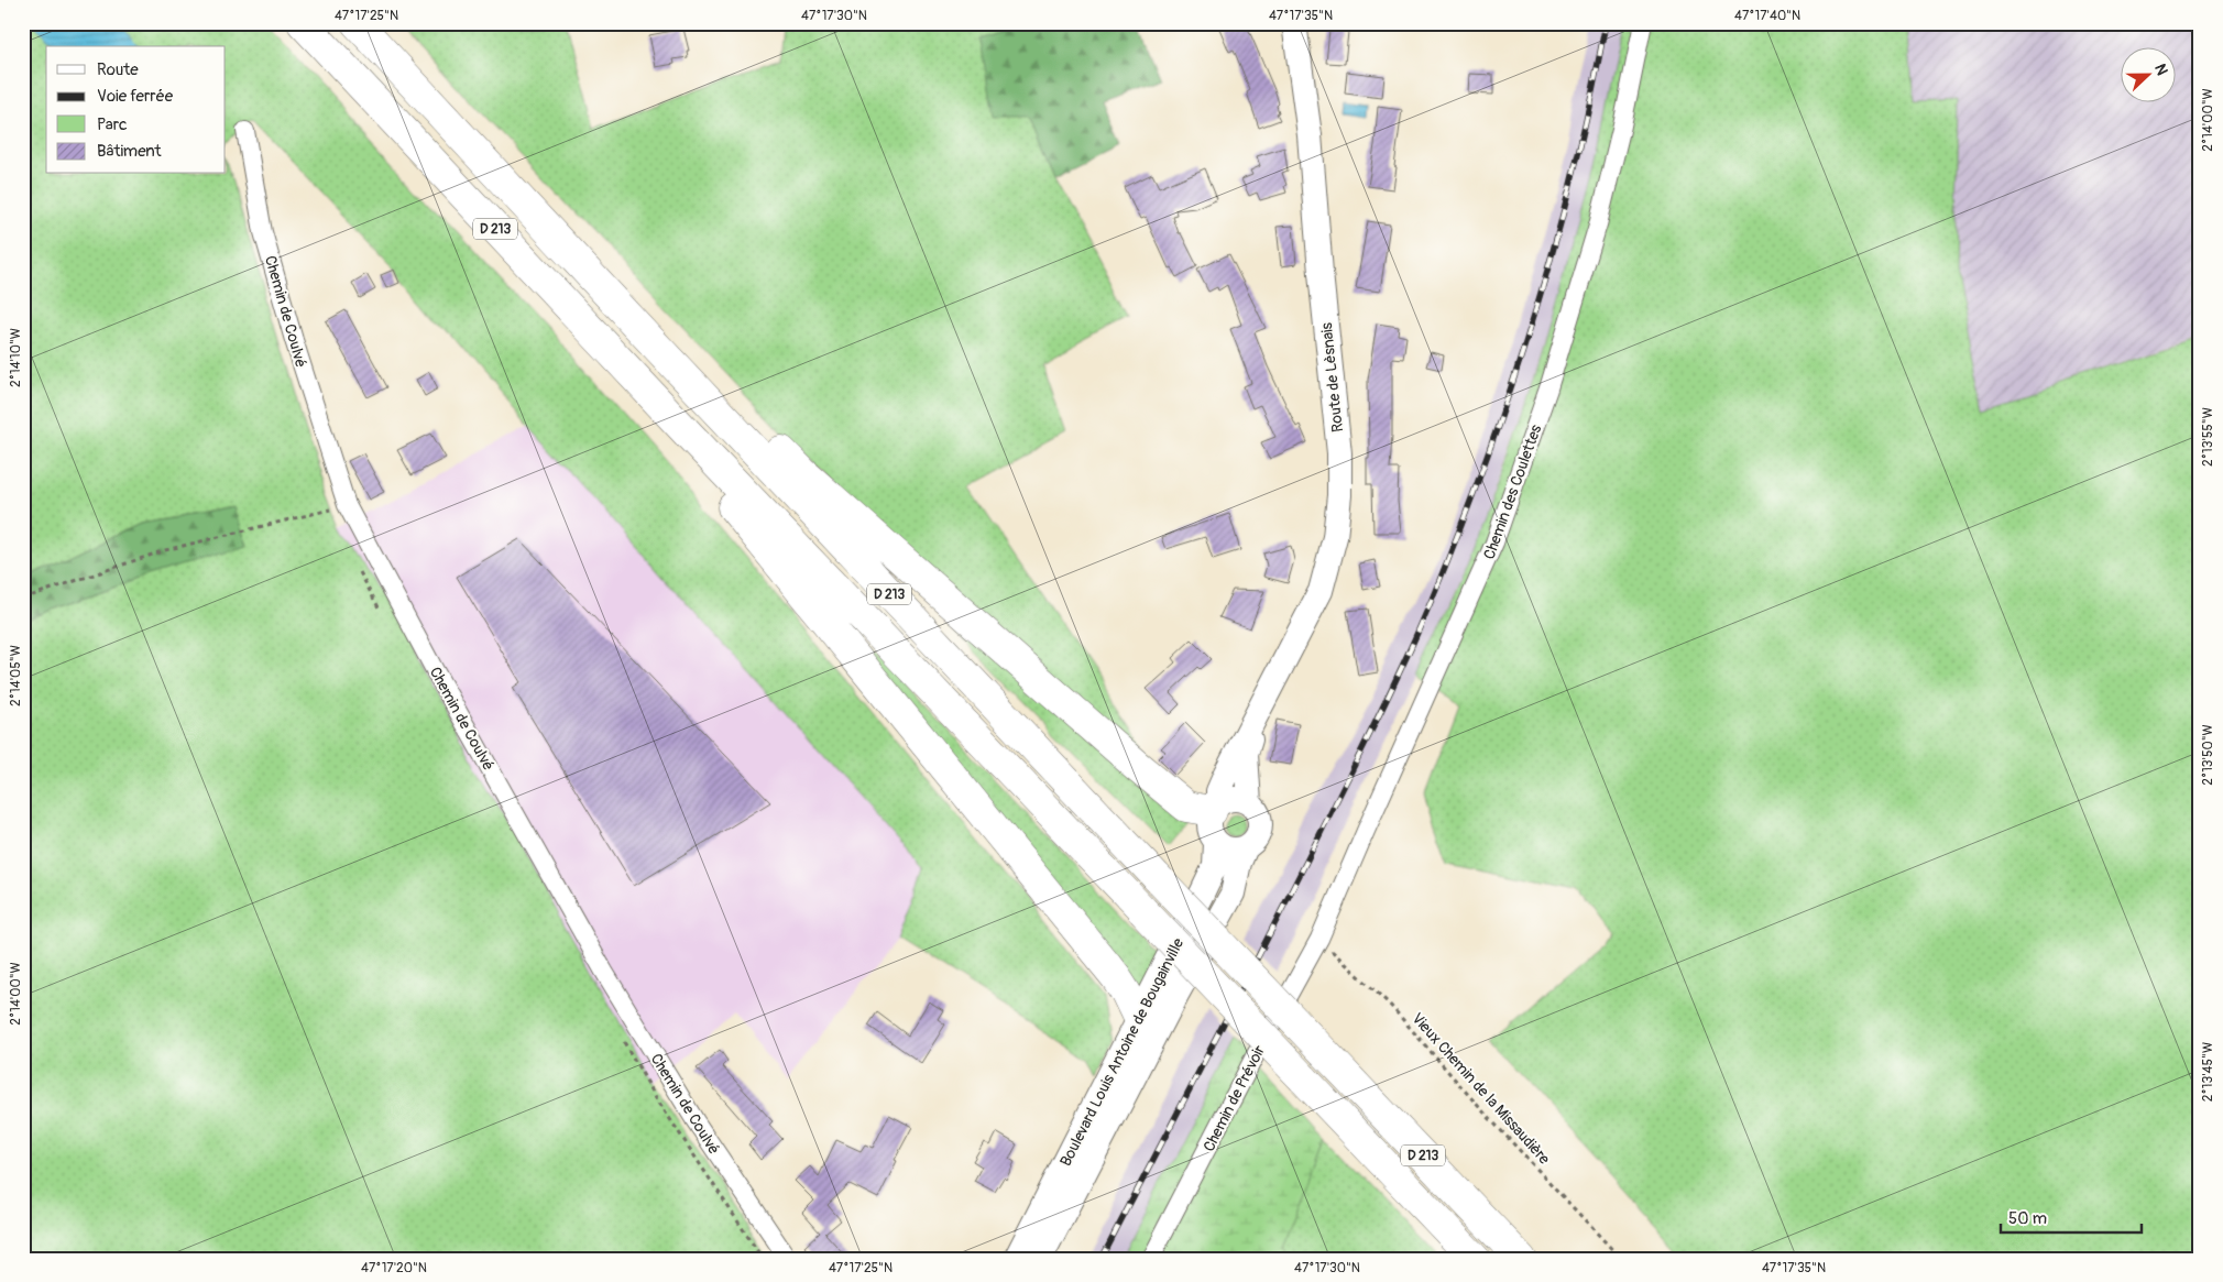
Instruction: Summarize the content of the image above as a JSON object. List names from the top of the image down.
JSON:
{
  "streets": {
    "highway": ["D 213"],
    "main road": ["Route de Lèsnais", "Boulevard Louis Antoine de Bougainville"],
    "street": ["Chemin de Coulvé", "Chemin des Coulettes", "Chemin de Prévoir"],
    "path": ["Vieux Chemin de la Missaudière"]
  },
  "crossings": [
    ["Route de Lèsnais", "Boulevard Louis Antoine de Bougainville"],
    ["Chemin des Coulettes", "Vieux Chemin de la Missaudière"],
    ["Chemin des Coulettes", "Chemin de Prévoir"],
    ["Vieux Chemin de la Missaudière", "Chemin de Prévoir"]
  ],
  "legend": [
    "Route",
    "Voie ferrée",
    "Parc",
    "Bâtiment"
  ],
  "scale_bar": "50 m",
  "north": "right",
  "coordinates": [
    "47°17'25\"N",
    "47°17'30\"N",
    "47°17'35\"N",
    "47°17'40\"N",
    "2°14'00\"W",
    "2°14'10\"W",
    "2°13'55\"W",
    "2°14'05\"W",
    "2°13'50\"W",
    "2°13'45\"W",
    "47°17'20\"N"
  ]
}
